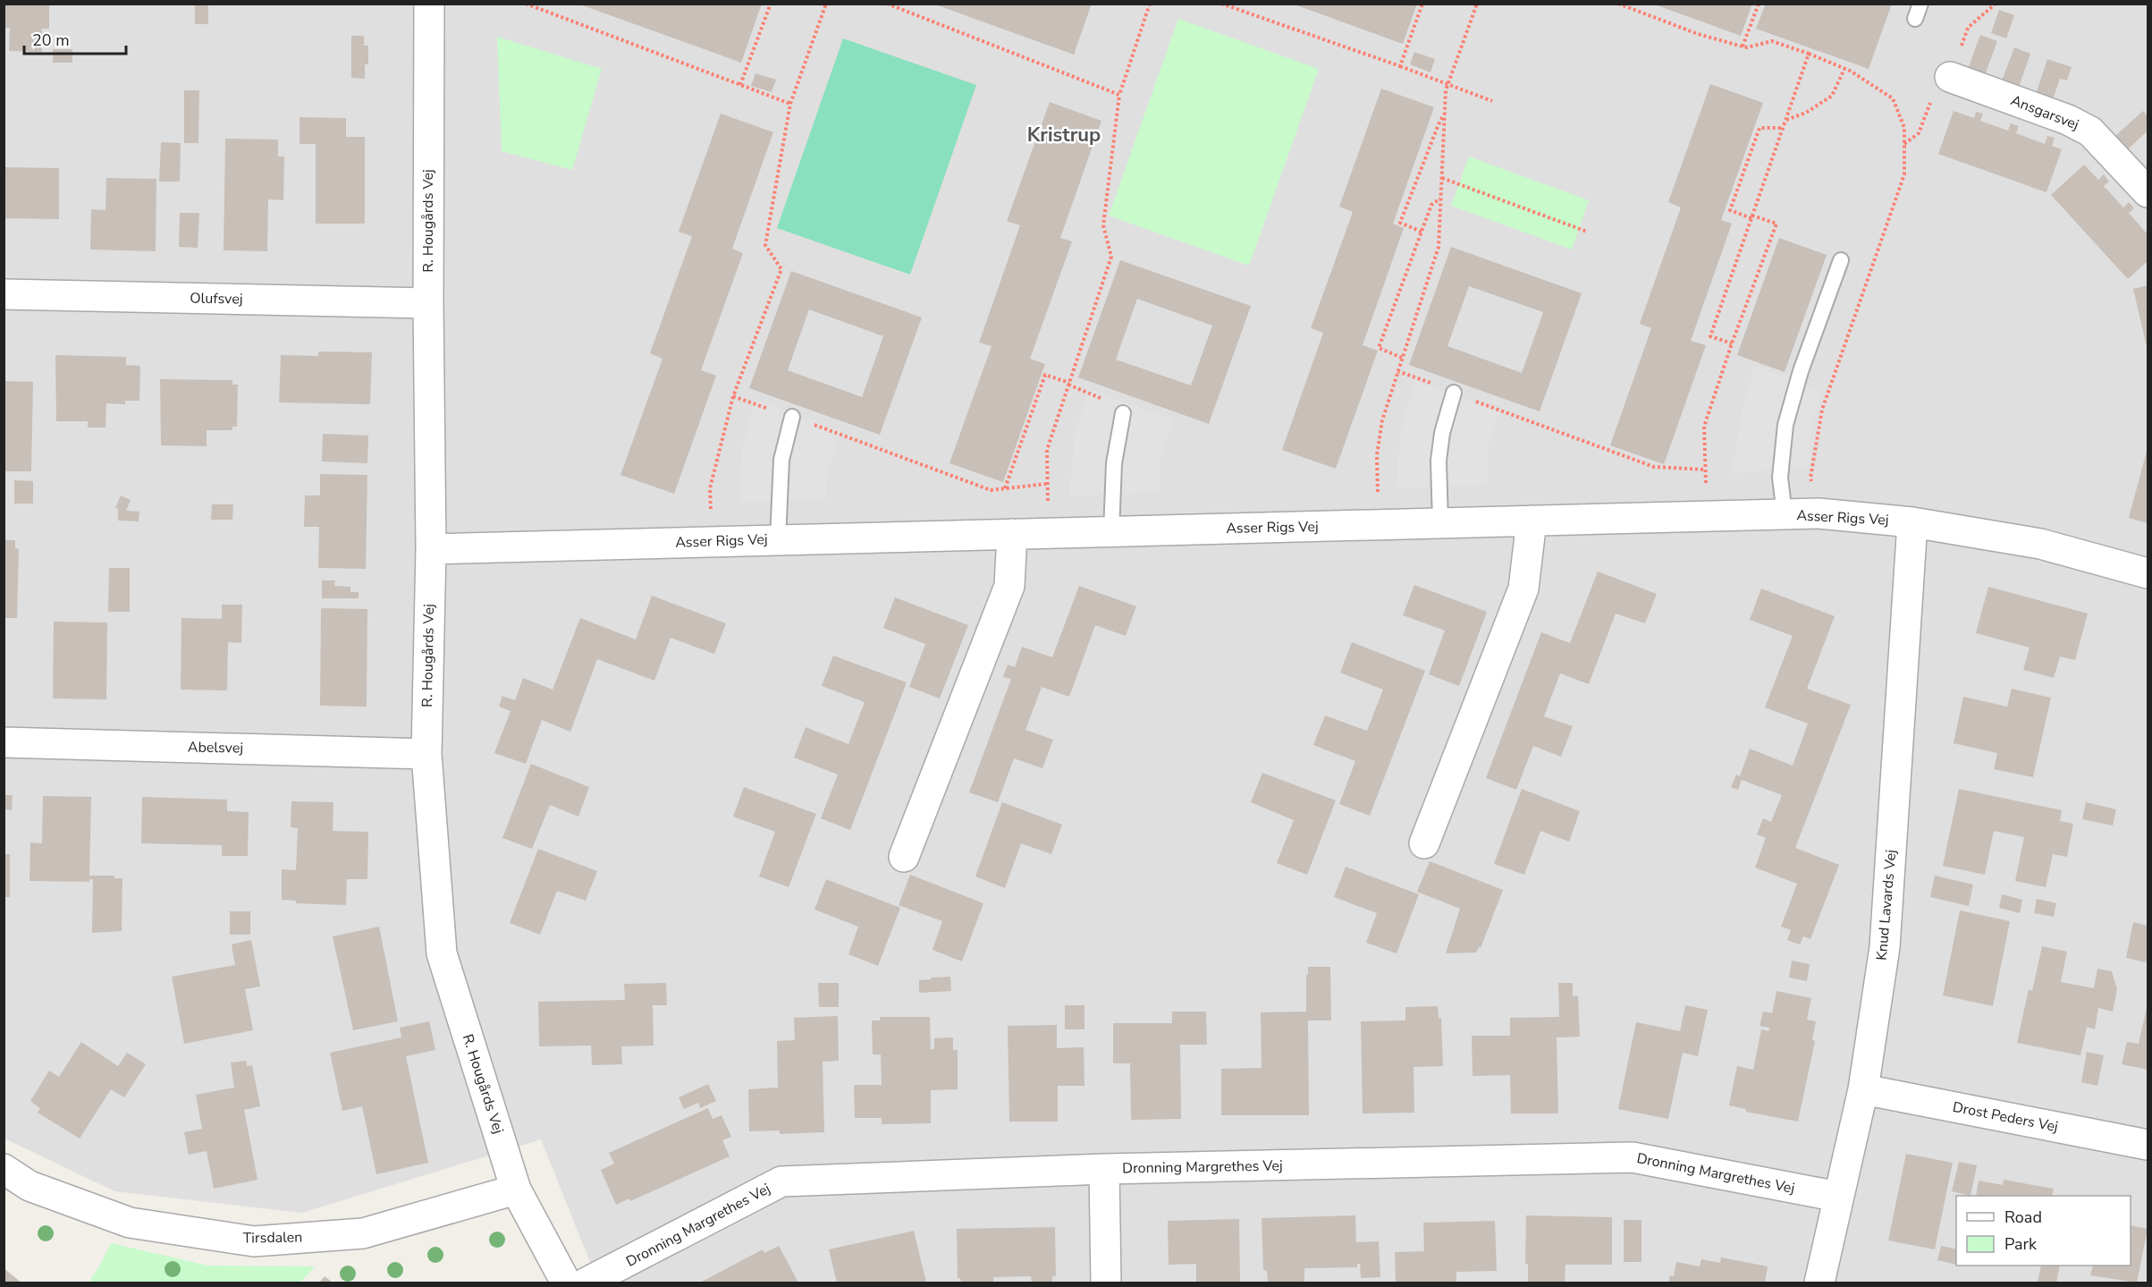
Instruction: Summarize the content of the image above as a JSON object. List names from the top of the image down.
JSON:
{
  "streets": {
    "street": [
      "Ansgarsvej",
      "R. Hougårds Vej",
      "Olufsvej",
      "Asser Rigs Vej",
      "Abelsvej",
      "Knud Lavards Vej",
      "Drost Peders Vej",
      "Dronning Margrethes Vej",
      "Tirsdalen"
    ]
  },
  "crossings": [
    ["R. Hougårds Vej", "Olufsvej"],
    ["R. Hougårds Vej", "Asser Rigs Vej"],
    ["R. Hougårds Vej", "Abelsvej"],
    ["R. Hougårds Vej", "Tirsdalen"],
    ["Asser Rigs Vej", "Knud Lavards Vej"],
    ["Knud Lavards Vej", "Drost Peders Vej"],
    ["Knud Lavards Vej", "Dronning Margrethes Vej"]
  ],
  "districts": ["Kristrup"],
  "legend": ["Road", "Park"],
  "scale_bar": "20 m"
}
